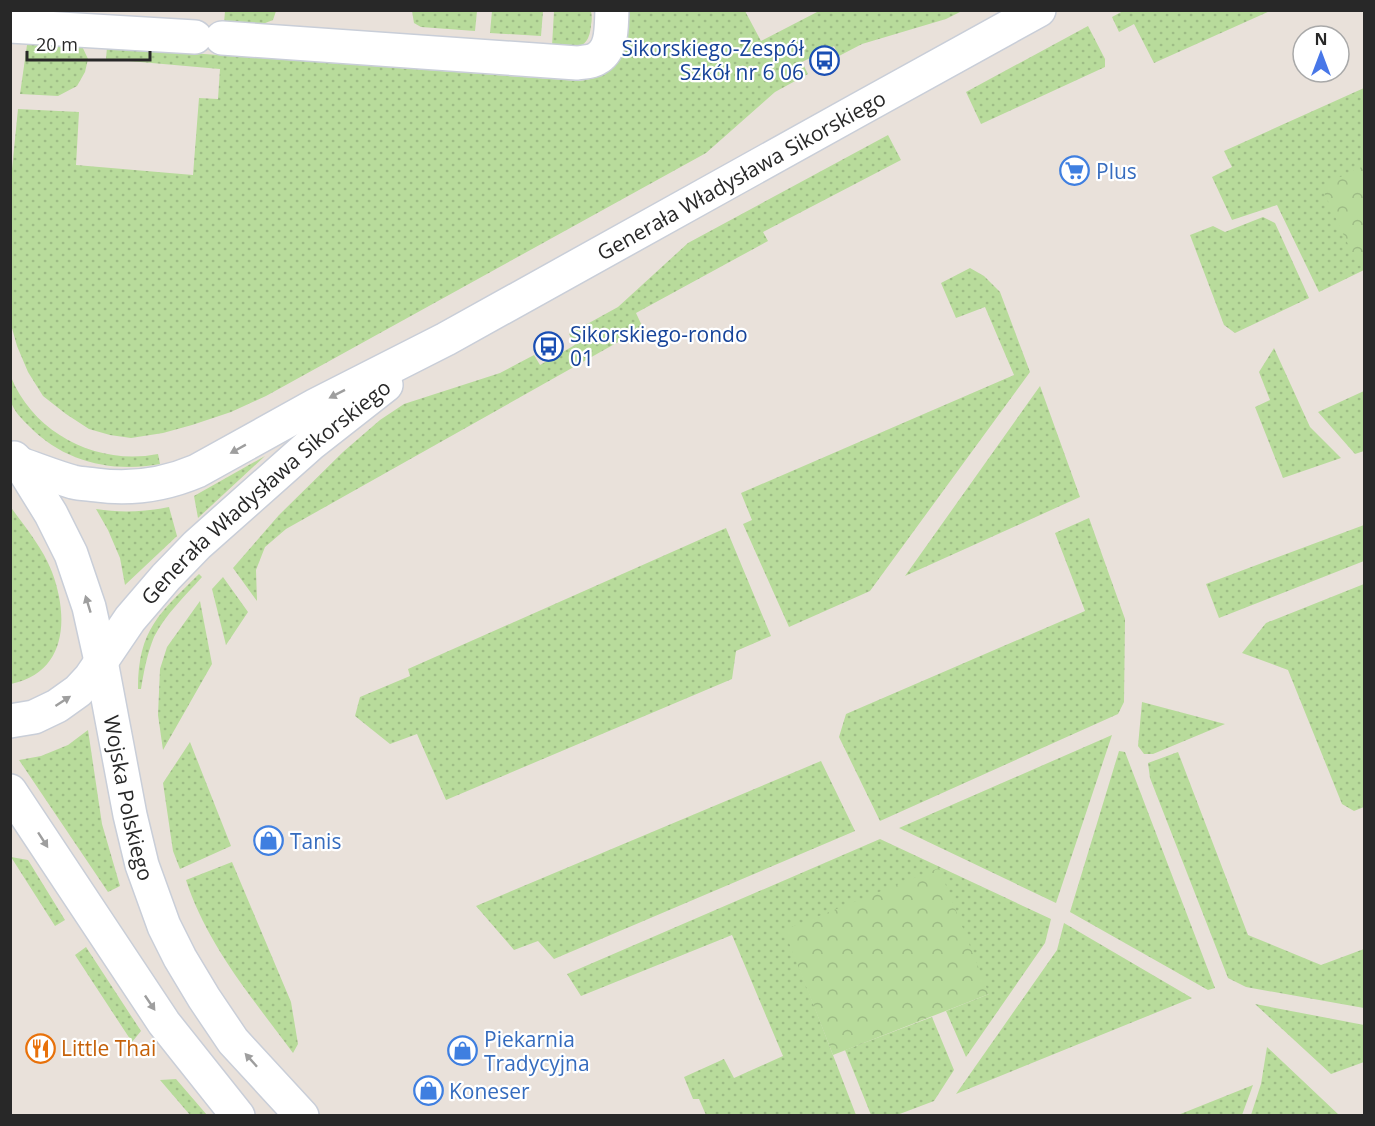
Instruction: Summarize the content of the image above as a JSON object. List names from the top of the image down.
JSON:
{
  "streets": {
    "street": ["Generała Władysława Sikorskiego", "Wojska Polskiego"]
  },
  "crossings": [
    ["Generała Władysława Sikorskiego", "Wojska Polskiego"]
  ],
  "places": {
    "bus stop": ["Sikorskiego-Zespół Szkół nr 6 06", "Sikorskiego-rondo 01"],
    "supermarket": ["Plus"],
    "shop": ["Tanis", "Piekarnia Tradycyjna", "Koneser"],
    "restaurant": ["Little Thai"]
  },
  "scale_bar": "20 m",
  "north": "top"
}
